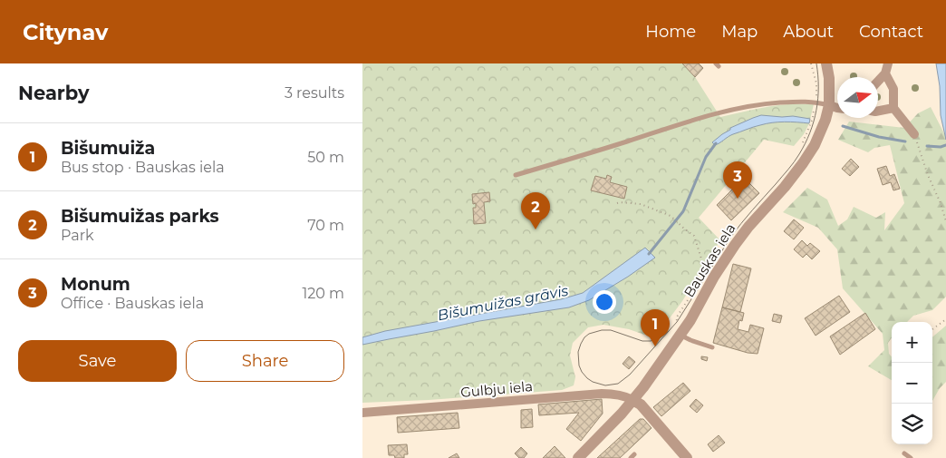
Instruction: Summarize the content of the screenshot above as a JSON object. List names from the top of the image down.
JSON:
{
  "streets": {
    "street": ["Bauskas iela", "Gulbju iela"]
  },
  "crossings": [
    ["Bauskas iela", "Gulbju iela"]
  ],
  "water": ["Bišumuižas grāvis"],
  "north": "right",
  "page": {
    "header": "Citynav",
    "nav": [
      "Home",
      "Map",
      "About",
      "Contact"
    ],
    "heading": ["Nearby", "3 results"],
    "list": [
      {
        "mark": "1",
        "name": "Bišumuiža",
        "note": "Bus stop · Bauskas iela",
        "value": "50 m"
      },
      {
        "mark": "2",
        "name": "Bišumuižas parks",
        "note": "Park",
        "value": "70 m"
      },
      {
        "mark": "3",
        "name": "Monum",
        "note": "Office · Bauskas iela",
        "value": "120 m"
      }
    ],
    "pins": ["3", "2", "1"],
    "map_buttons": ["+", "−"],
    "buttons": ["Save", "Share"]
  }
}
